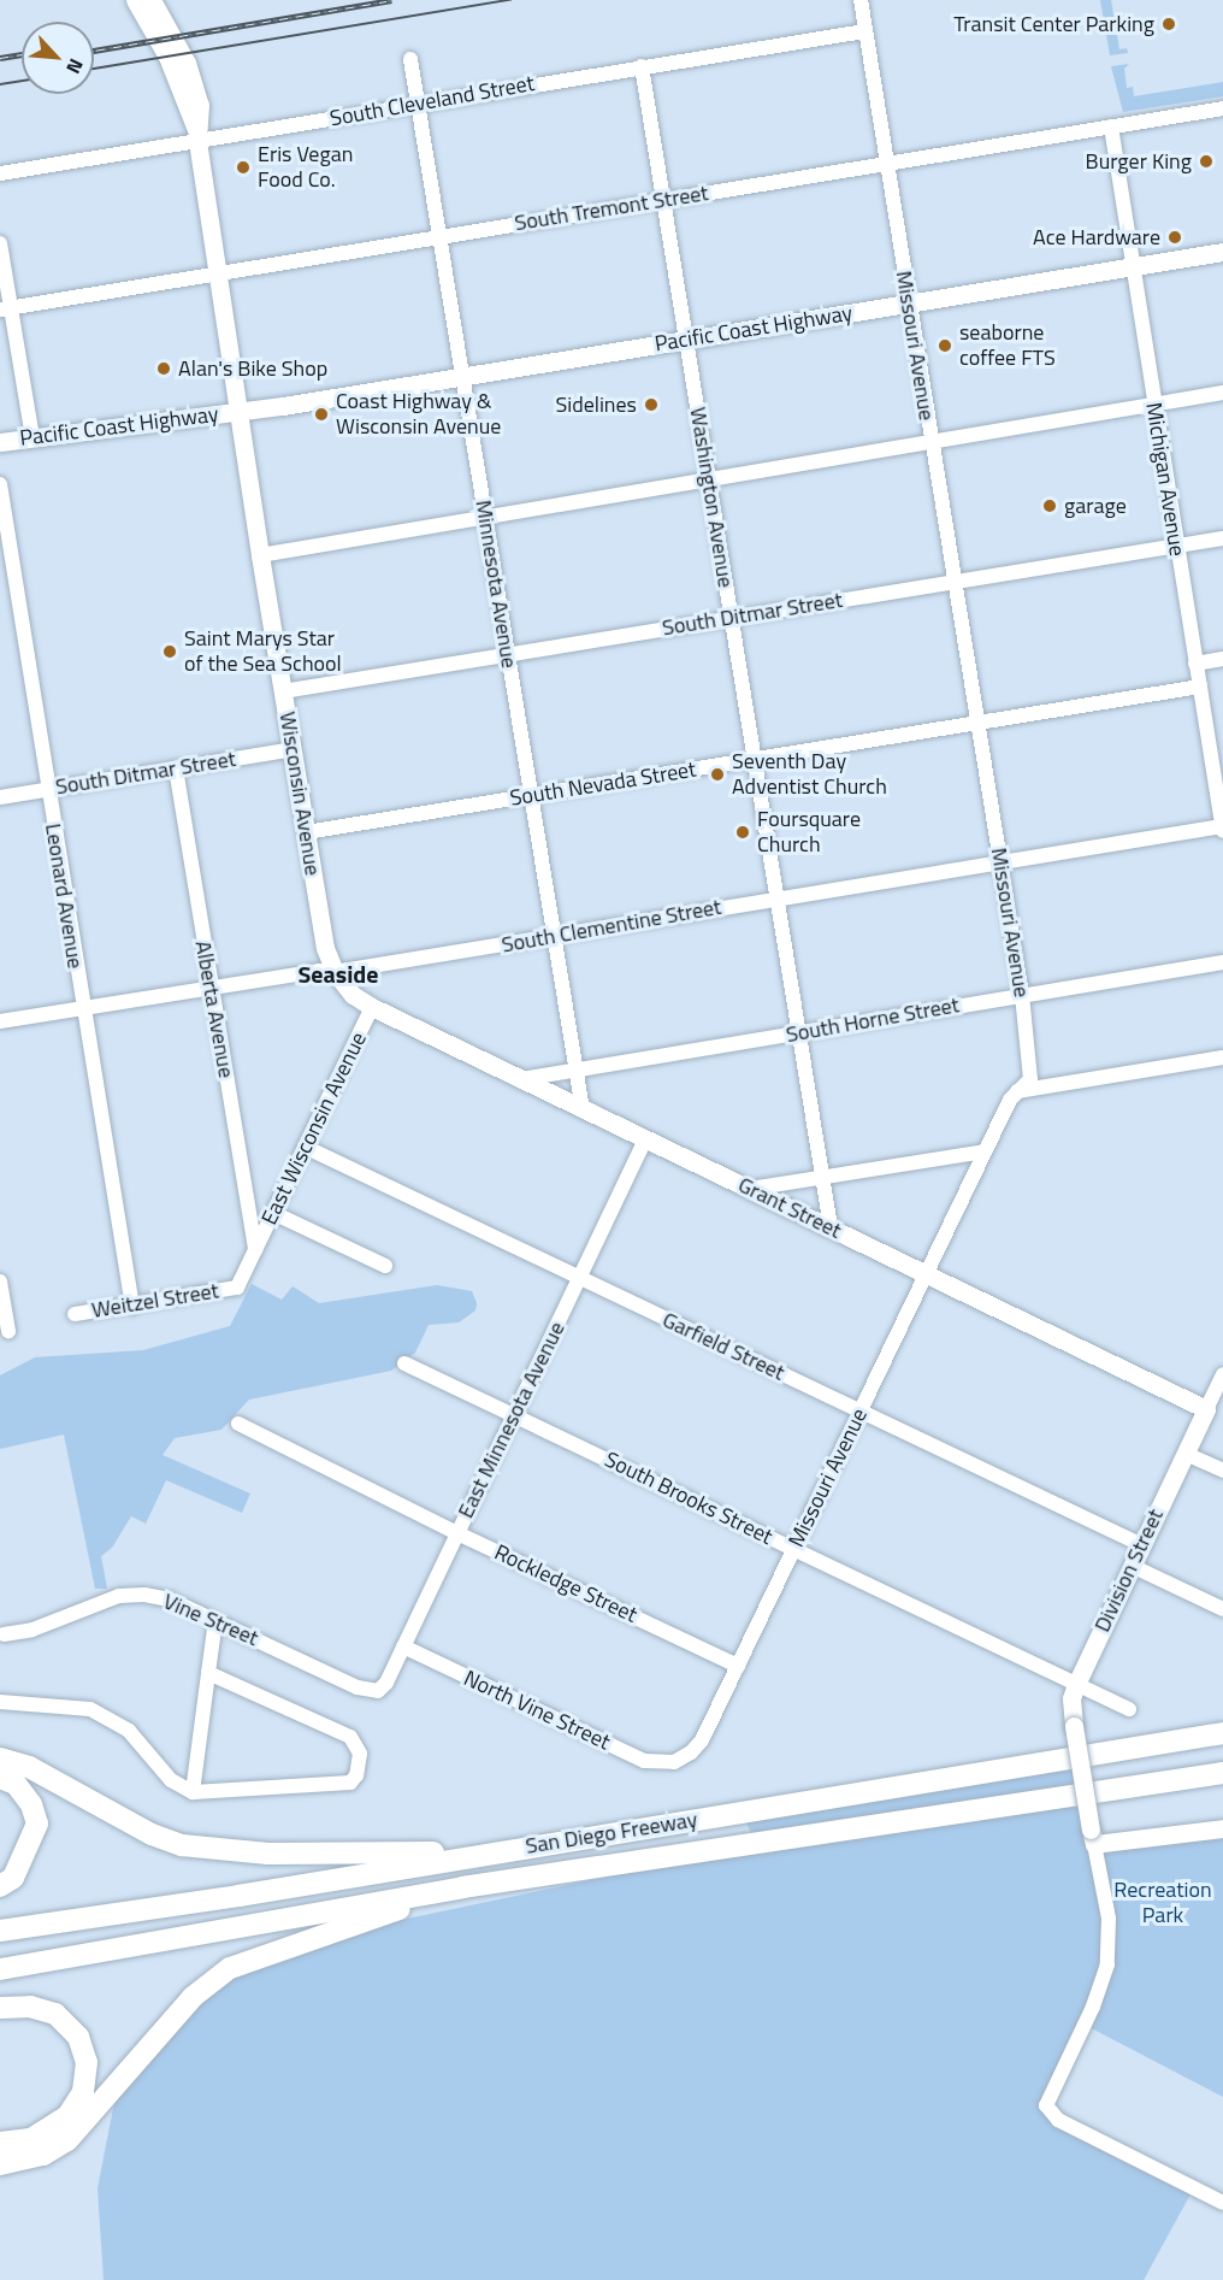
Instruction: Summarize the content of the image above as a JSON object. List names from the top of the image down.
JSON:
{
  "streets": {
    "highway": ["San Diego Freeway"],
    "main road": [
      "Pacific Coast Highway",
      "Wisconsin Avenue",
      "Grant Street",
      "Division Street"
    ],
    "street": [
      "South Cleveland Street",
      "South Tremont Street",
      "Missouri Avenue",
      "Michigan Avenue",
      "Washington Avenue",
      "Minnesota Avenue",
      "South Ditmar Street",
      "South Nevada Street",
      "Leonard Avenue",
      "South Clementine Street",
      "Alberta Avenue",
      "South Horne Street",
      "East Wisconsin Avenue",
      "Weitzel Street",
      "Garfield Street",
      "East Minnesota Avenue",
      "South Brooks Street",
      "Rockledge Street",
      "Vine Street",
      "North Vine Street"
    ]
  },
  "crossings": [
    ["South Cleveland Street", "Missouri Avenue"],
    ["South Cleveland Street", "Washington Avenue"],
    ["South Cleveland Street", "Minnesota Avenue"],
    ["South Cleveland Street", "Wisconsin Avenue"],
    ["South Tremont Street", "Missouri Avenue"],
    ["South Tremont Street", "Michigan Avenue"],
    ["South Tremont Street", "Washington Avenue"],
    ["South Tremont Street", "Minnesota Avenue"],
    ["South Tremont Street", "Wisconsin Avenue"],
    ["Pacific Coast Highway", "Missouri Avenue"],
    ["Pacific Coast Highway", "Michigan Avenue"],
    ["Pacific Coast Highway", "Washington Avenue"],
    ["Pacific Coast Highway", "Minnesota Avenue"],
    ["Pacific Coast Highway", "Wisconsin Avenue"],
    ["Missouri Avenue", "South Ditmar Street"],
    ["Missouri Avenue", "South Nevada Street"],
    ["Missouri Avenue", "South Clementine Street"],
    ["Missouri Avenue", "South Horne Street"],
    ["Missouri Avenue", "Grant Street"],
    ["Missouri Avenue", "Garfield Street"],
    ["Missouri Avenue", "South Brooks Street"],
    ["Missouri Avenue", "Rockledge Street"],
    ["Missouri Avenue", "North Vine Street"],
    ["Michigan Avenue", "South Ditmar Street"],
    ["Michigan Avenue", "South Nevada Street"],
    ["Michigan Avenue", "South Clementine Street"],
    ["Washington Avenue", "South Ditmar Street"],
    ["Washington Avenue", "South Nevada Street"],
    ["Washington Avenue", "South Clementine Street"],
    ["Washington Avenue", "South Horne Street"],
    ["Washington Avenue", "Grant Street"],
    ["Minnesota Avenue", "South Ditmar Street"],
    ["Minnesota Avenue", "South Nevada Street"],
    ["Minnesota Avenue", "South Clementine Street"],
    ["Minnesota Avenue", "South Horne Street"],
    ["Minnesota Avenue", "Grant Street"],
    ["South Ditmar Street", "Wisconsin Avenue"],
    ["South Ditmar Street", "Leonard Avenue"],
    ["South Ditmar Street", "Alberta Avenue"],
    ["South Nevada Street", "Wisconsin Avenue"],
    ["Wisconsin Avenue", "South Clementine Street"],
    ["Wisconsin Avenue", "East Wisconsin Avenue"],
    ["Wisconsin Avenue", "Grant Street"],
    ["Leonard Avenue", "South Clementine Street"],
    ["Leonard Avenue", "Weitzel Street"],
    ["South Clementine Street", "Alberta Avenue"],
    ["Alberta Avenue", "East Wisconsin Avenue"],
    ["Alberta Avenue", "Weitzel Street"],
    ["South Horne Street", "Grant Street"],
    ["East Wisconsin Avenue", "Grant Street"],
    ["East Wisconsin Avenue", "Weitzel Street"],
    ["East Wisconsin Avenue", "Garfield Street"],
    ["Grant Street", "East Minnesota Avenue"],
    ["Grant Street", "Division Street"],
    ["Garfield Street", "East Minnesota Avenue"],
    ["Garfield Street", "Division Street"],
    ["East Minnesota Avenue", "South Brooks Street"],
    ["East Minnesota Avenue", "Rockledge Street"],
    ["East Minnesota Avenue", "Vine Street"],
    ["East Minnesota Avenue", "North Vine Street"],
    ["South Brooks Street", "Division Street"]
  ],
  "districts": ["Seaside"],
  "parks": ["Recreation Park"],
  "places": [
    "Transit Center Parking",
    "Burger King",
    "Eris Vegan Food Co.",
    "Ace Hardware",
    "seaborne coffee FTS",
    "Alan's Bike Shop",
    "Sidelines",
    "Coast Highway & Wisconsin Avenue",
    "garage",
    "Saint Marys Star of the Sea School",
    "Seventh Day Adventist Church",
    "Foursquare Church"
  ],
  "north": "bottom right"
}
